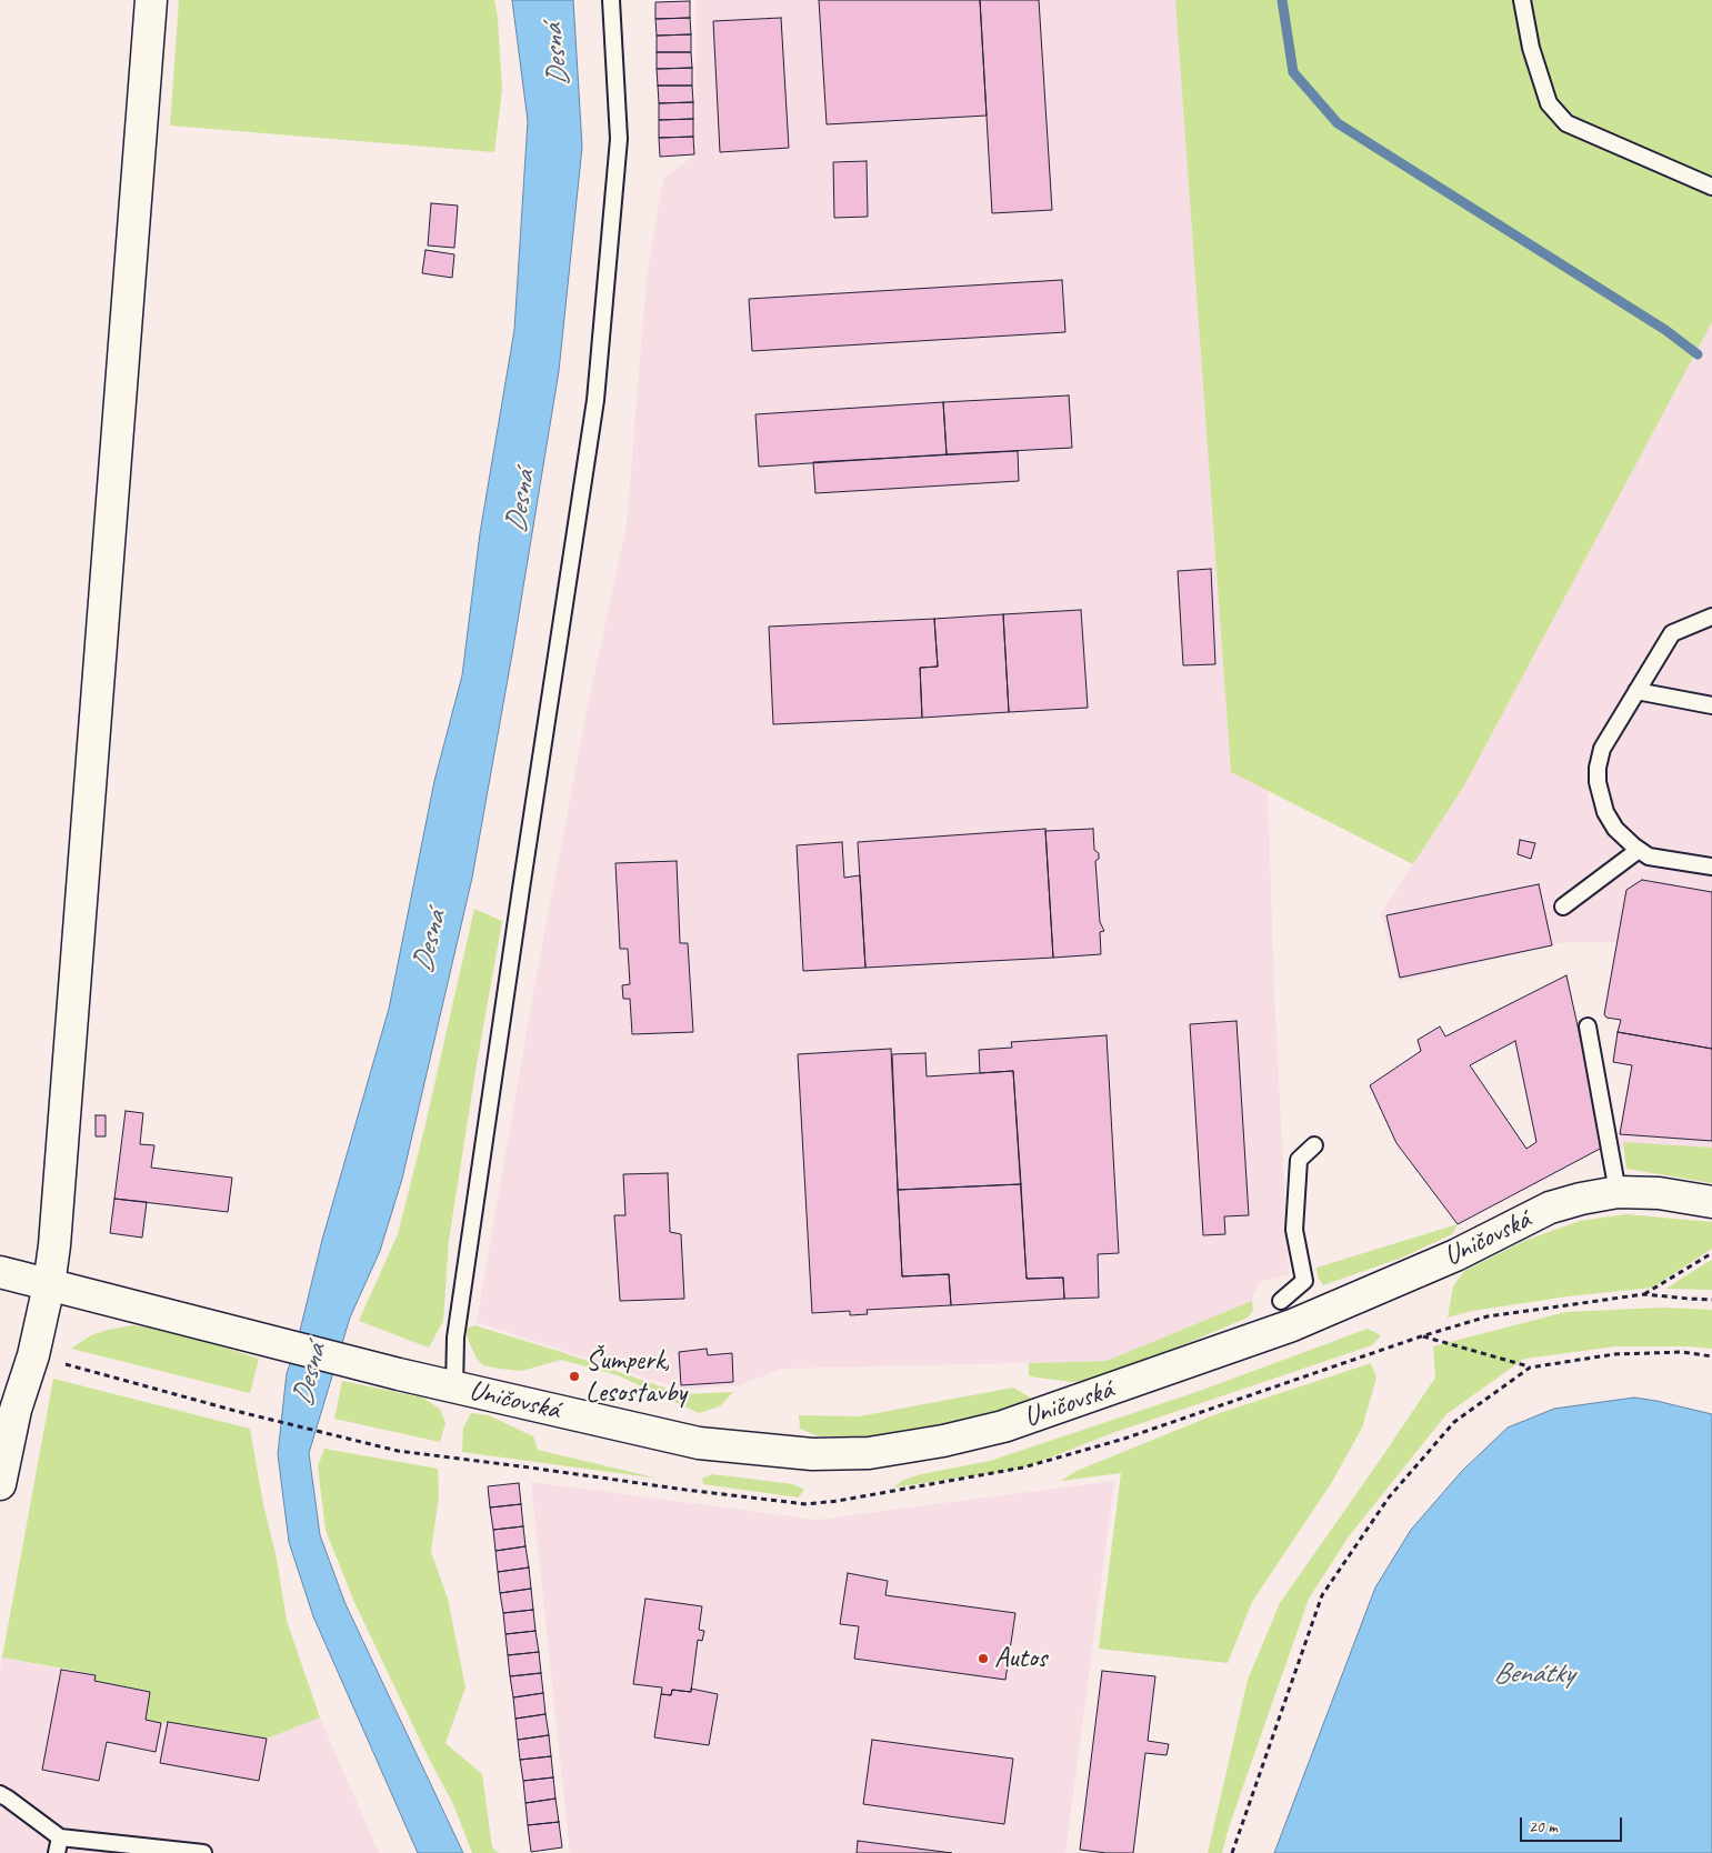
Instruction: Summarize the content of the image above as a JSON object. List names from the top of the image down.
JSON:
{
  "streets": {
    "main road": ["Uničovská"]
  },
  "water": ["Desná", "Benátky"],
  "places": ["Šumperk, Lesostavby", "Autos"],
  "scale_bar": "20 m"
}
